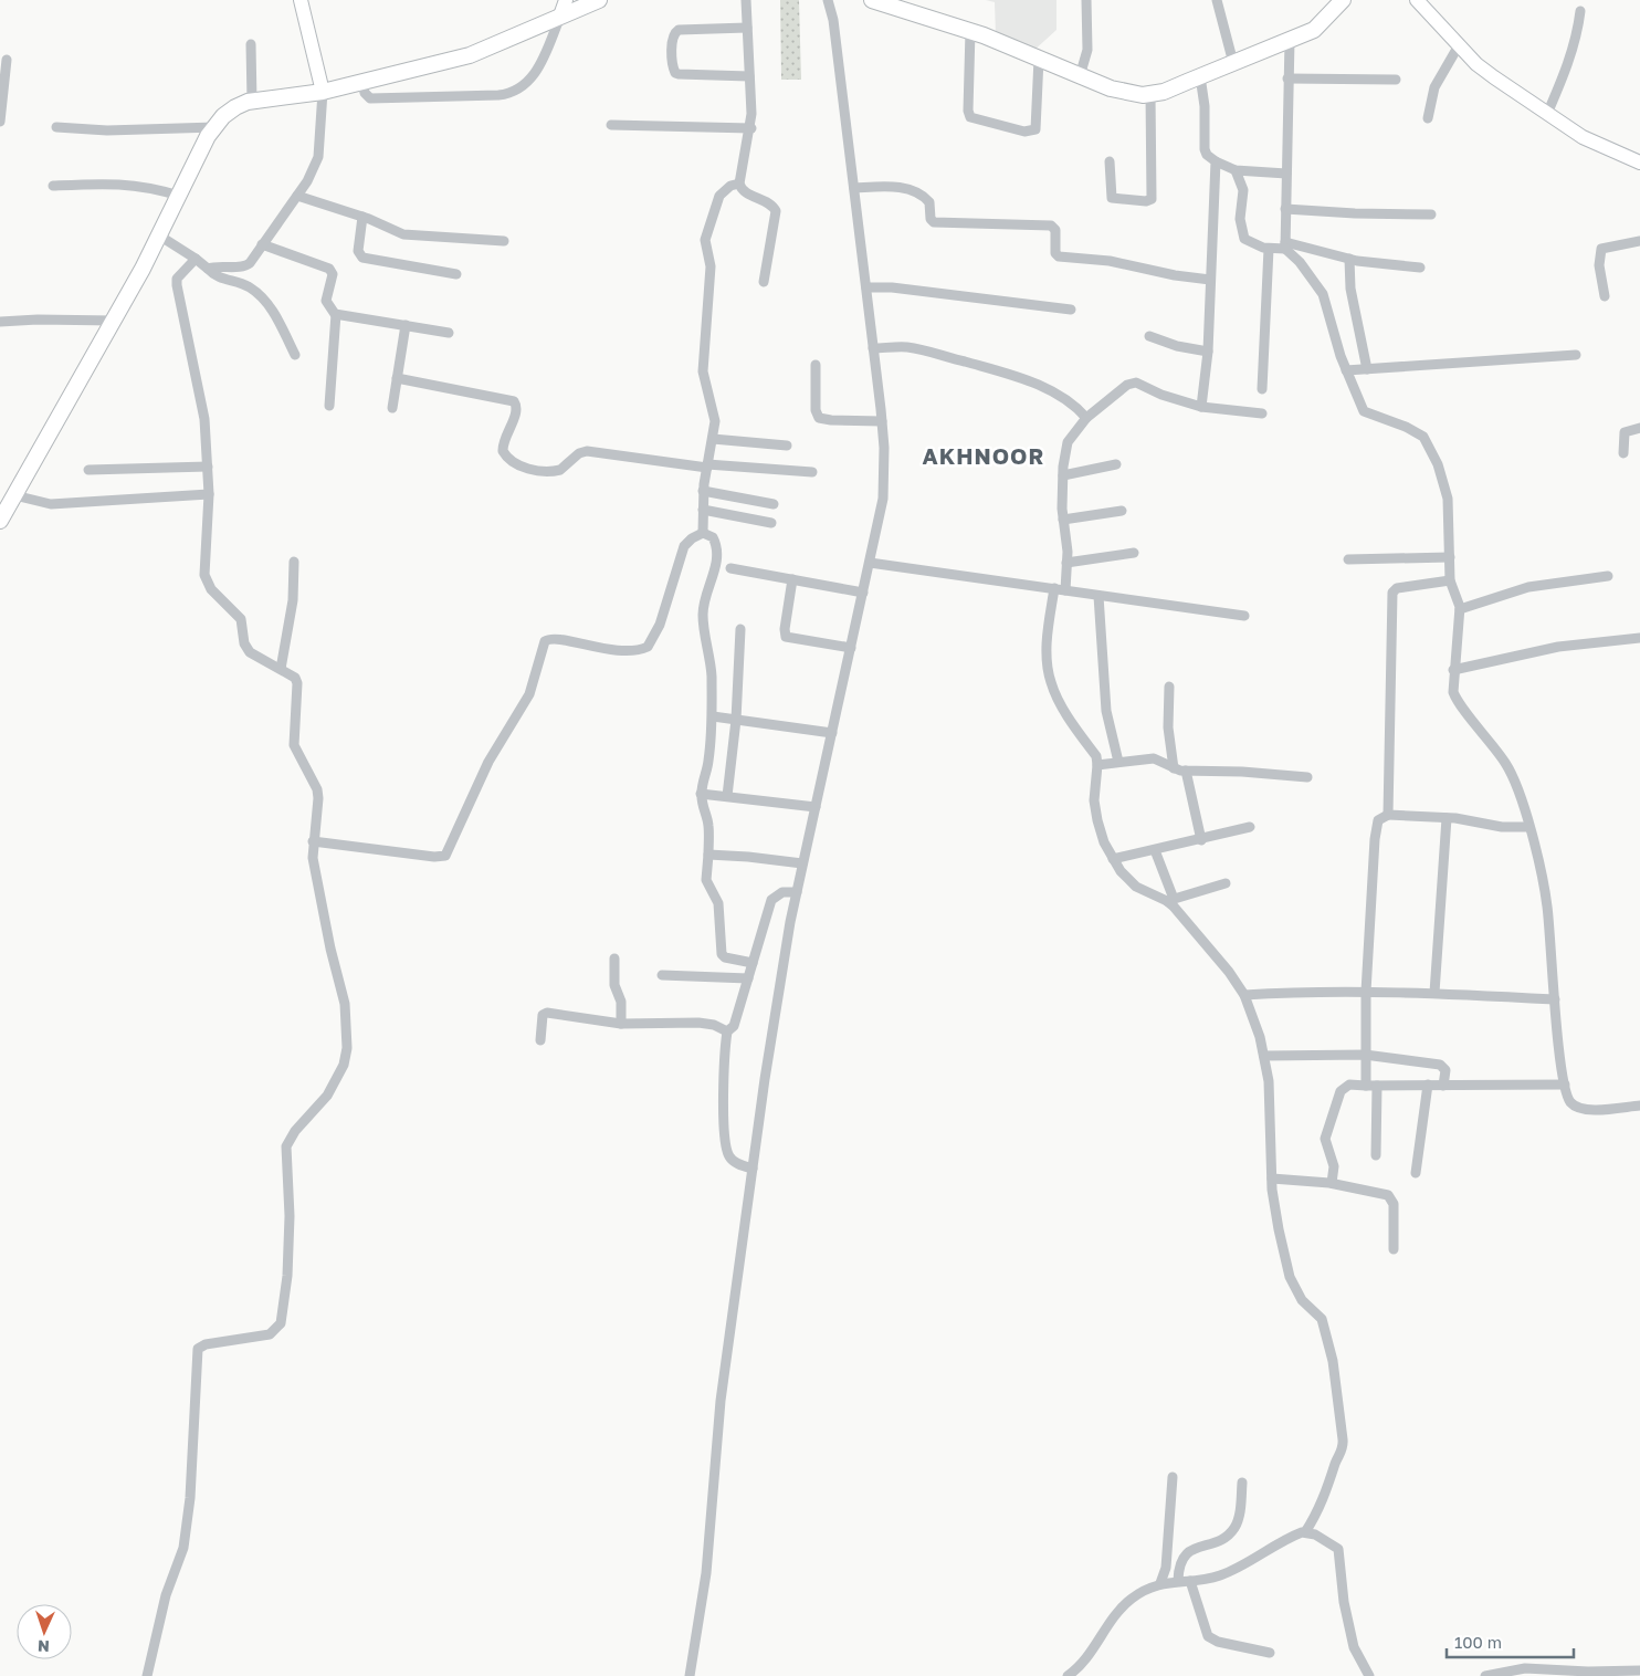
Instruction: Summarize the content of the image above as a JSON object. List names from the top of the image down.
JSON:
{
  "districts": ["AKHNOOR"],
  "scale_bar": "100 m",
  "north": "bottom"
}
